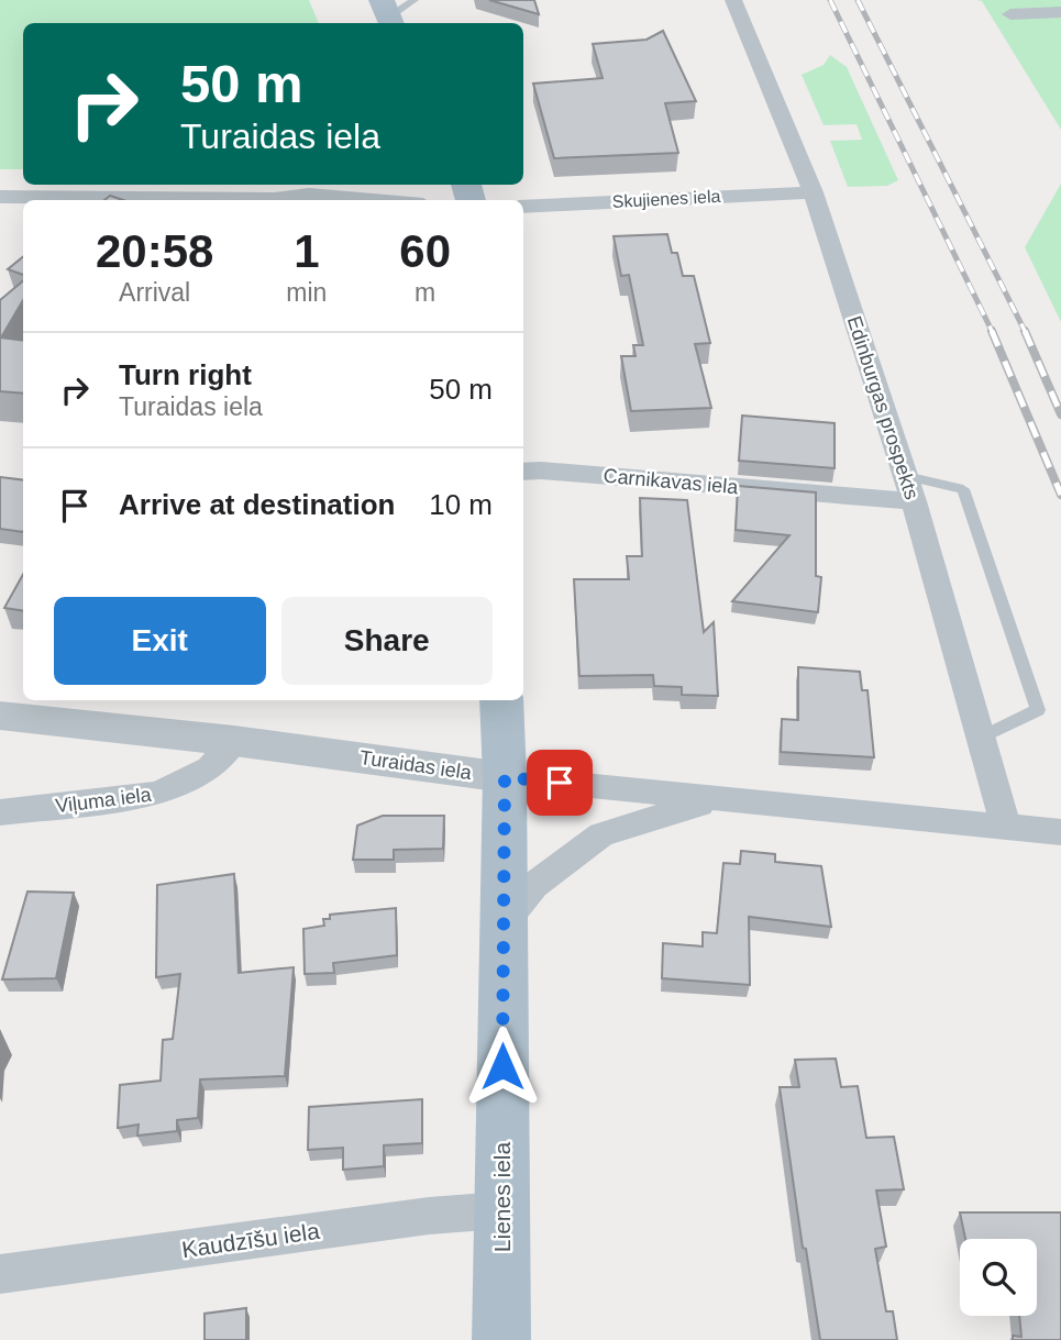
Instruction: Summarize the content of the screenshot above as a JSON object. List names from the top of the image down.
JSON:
{
  "streets": {
    "main road": ["Lienes iela"],
    "street": [
      "Skujienes iela",
      "Edinburgas prospekts",
      "Carnikavas iela",
      "Turaidas iela",
      "Viļuma iela",
      "Kaudzīšu iela"
    ]
  },
  "crossings": [
    ["Skujienes iela", "Edinburgas prospekts"],
    ["Edinburgas prospekts", "Carnikavas iela"],
    ["Edinburgas prospekts", "Turaidas iela"],
    ["Turaidas iela", "Viļuma iela"],
    ["Turaidas iela", "Lienes iela"],
    ["Lienes iela", "Kaudzīšu iela"]
  ],
  "page": {
    "turn": ["50 m", "Turaidas iela"],
    "eta": [
      "20:58",
      "Arrival",
      "1",
      "min",
      "60",
      "m"
    ],
    "list": [
      {
        "name": "Turn right",
        "note": "Turaidas iela",
        "value": "50 m"
      },
      {
        "name": "Arrive at destination",
        "value": "10 m"
      }
    ],
    "buttons": ["Exit", "Share"]
  }
}
